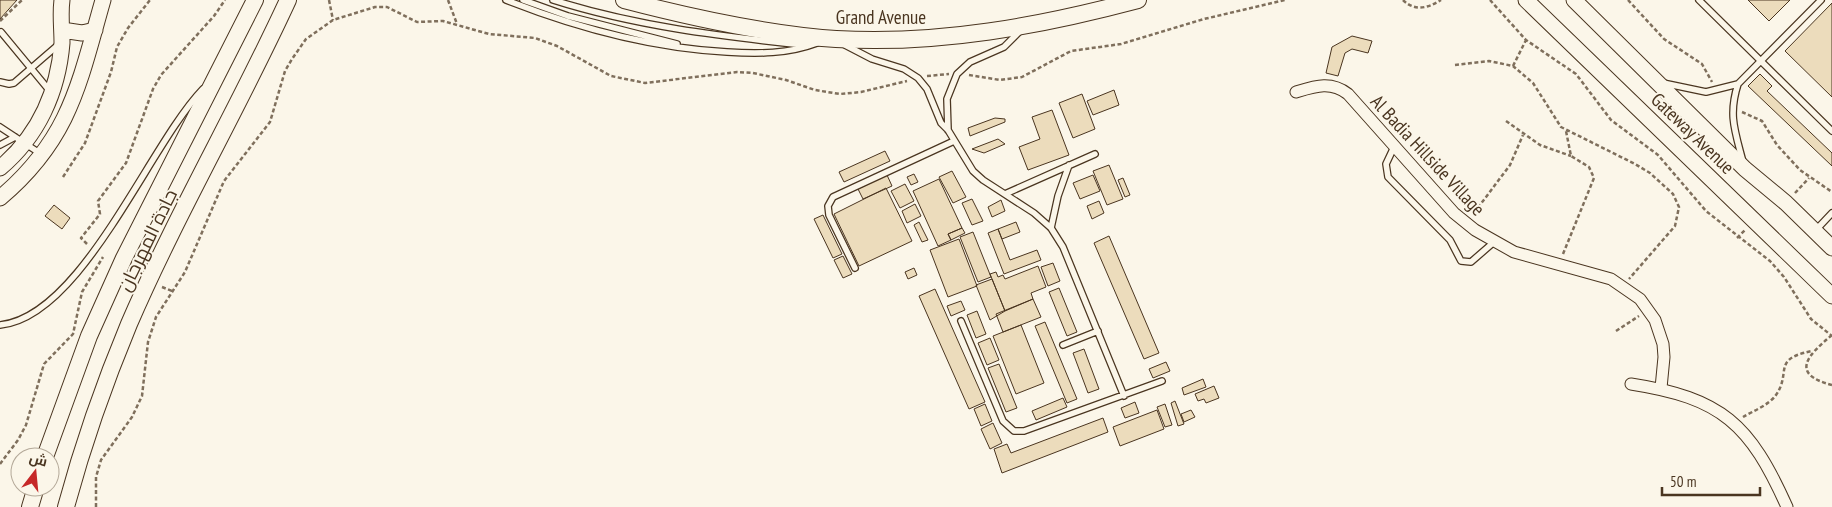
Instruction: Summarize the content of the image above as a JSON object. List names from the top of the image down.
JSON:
{
  "streets": {
    "main road": ["Grand Avenue", "جادة المهرجان"],
    "street": ["Gateway Avenue", "Al Badia Hillside Village"]
  },
  "scale_bar": "50 m",
  "north": "top"
}
